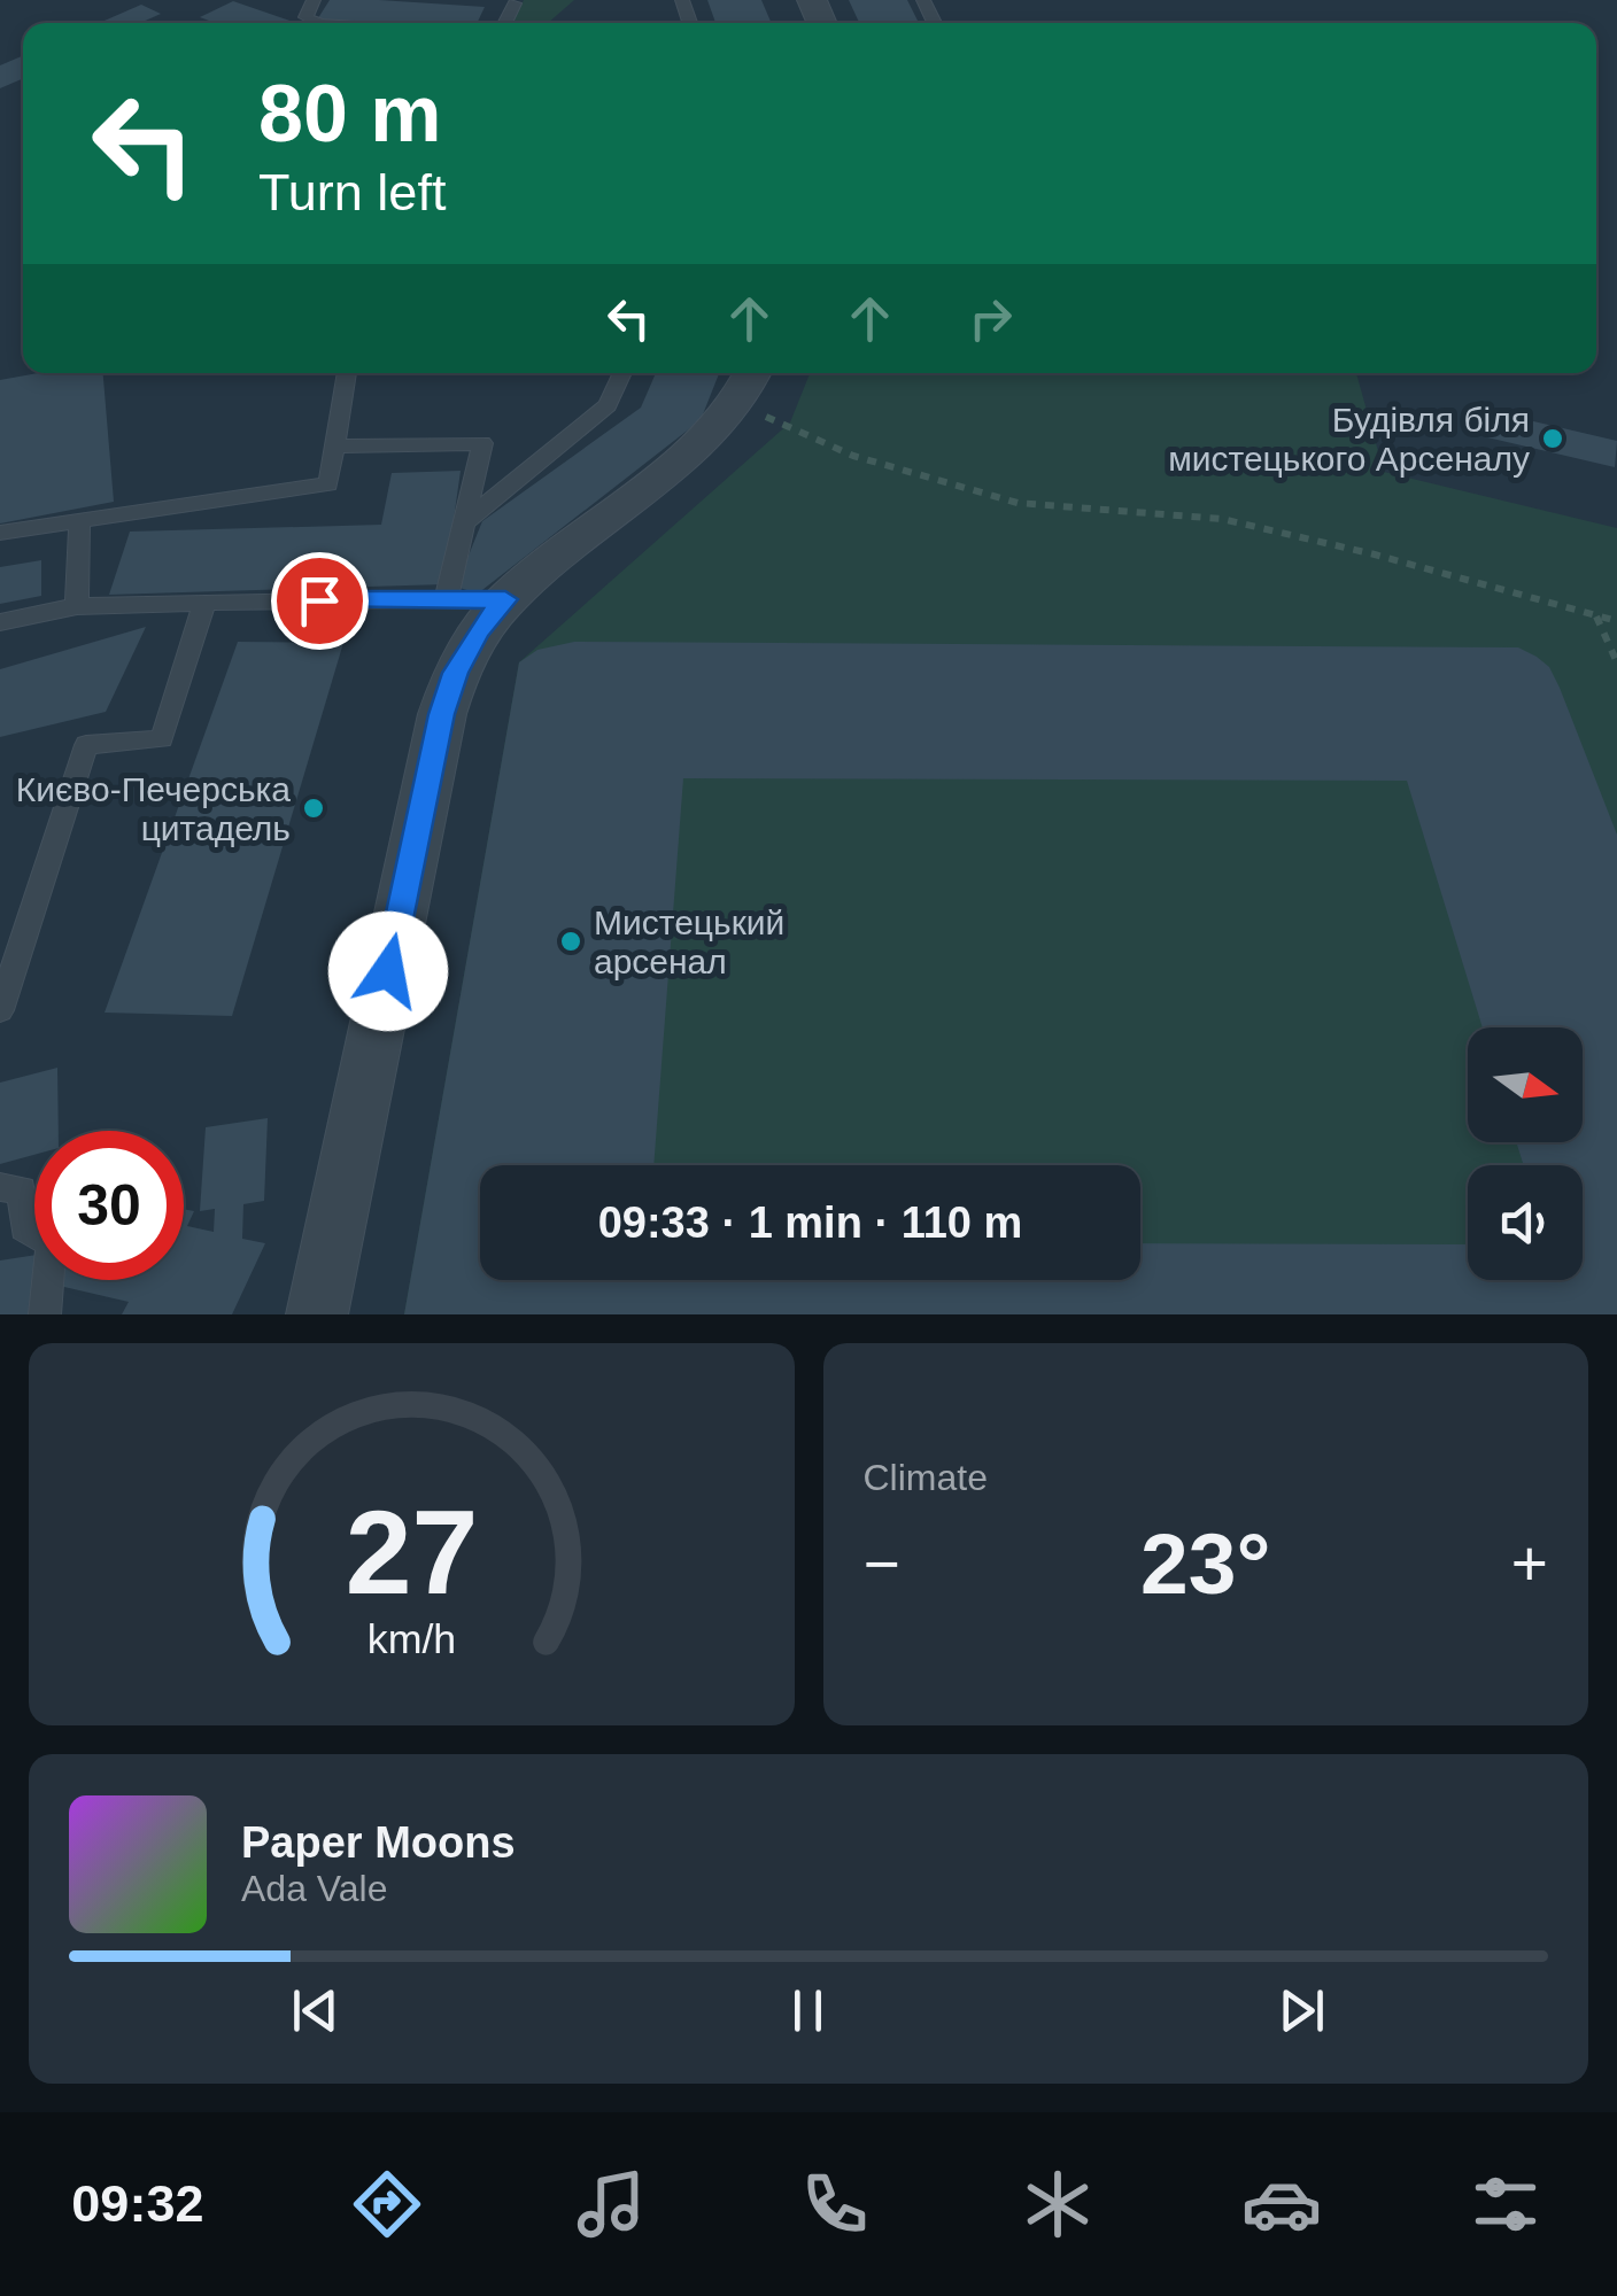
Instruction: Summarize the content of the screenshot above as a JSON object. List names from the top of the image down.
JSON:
{
  "places": ["Будівля біля мистецького Арсеналу", "Києво-Печерська цитадель", "Мистецький арсенал"],
  "north": "right",
  "page": {
    "turn": ["80 m", "Turn left"],
    "limit": "30",
    "trip": "09:33 · 1 min · 110 m",
    "tile": "Climate",
    "heat": ["−", "23°", "+"],
    "song": ["Paper Moons", "Ada Vale"],
    "tabs": "09:32",
    "gauge": ["27", "km/h"]
  }
}
